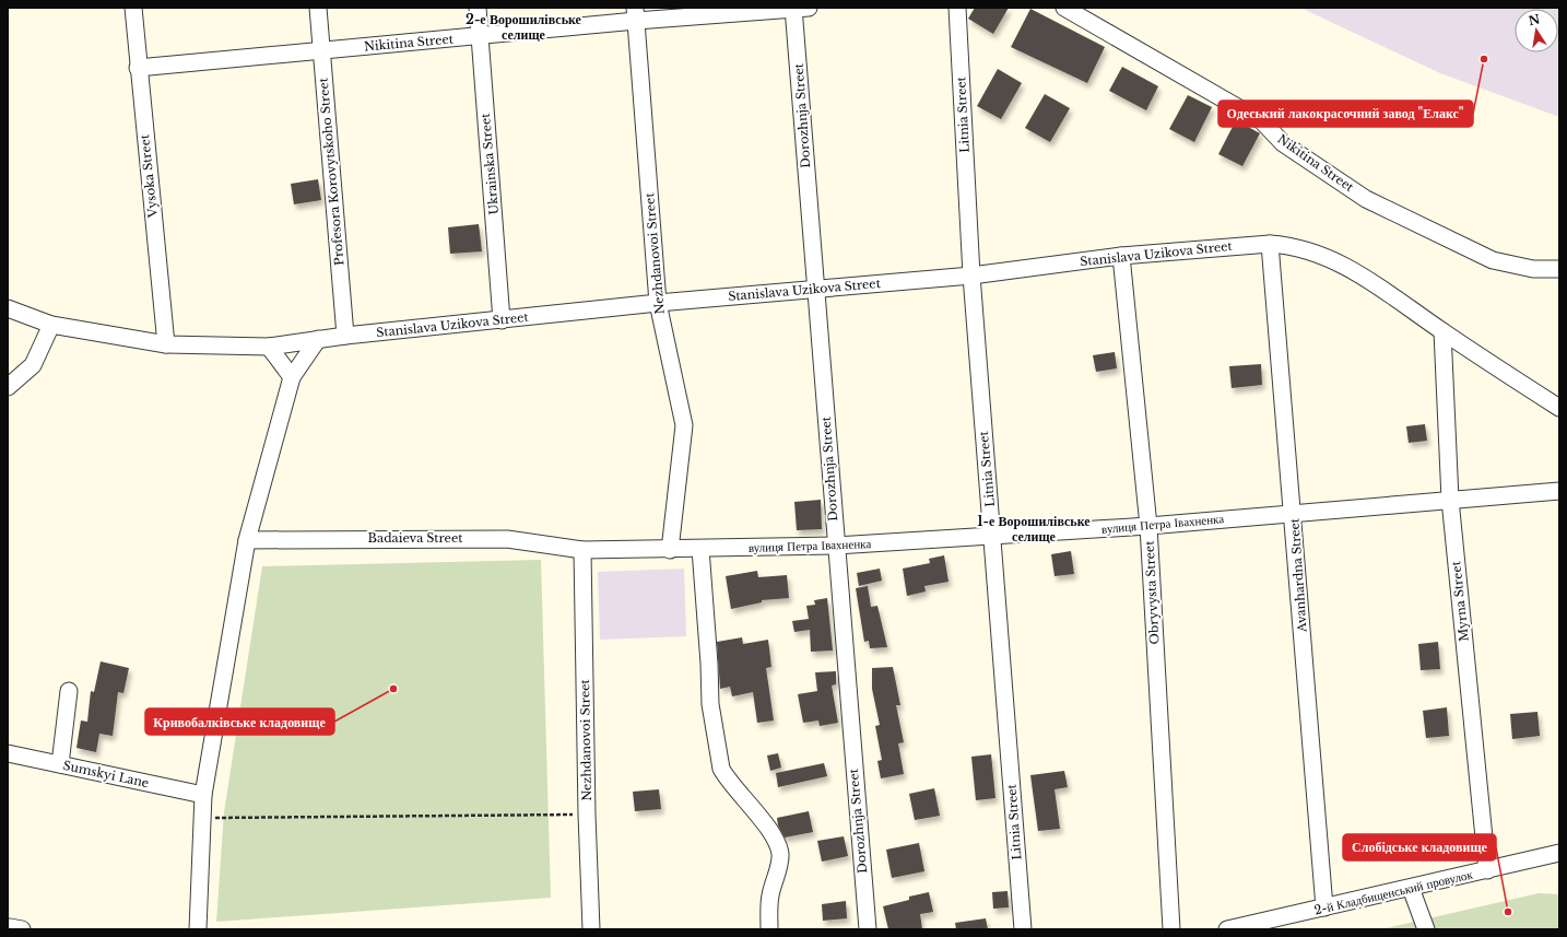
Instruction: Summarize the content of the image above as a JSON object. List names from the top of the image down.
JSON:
{
  "streets": {
    "street": [
      "Nikitina Street",
      "Litnia Street",
      "Dorozhnja Street",
      "Ukrainska Street",
      "Profesora Korovytskoho Street",
      "Vysoka Street",
      "Nezhdanovoi Street",
      "Stanislava Uzikova Street",
      "вулиця Петра Івахненка",
      "Badaieva Street",
      "Avanhardna Street",
      "Obryvysta Street",
      "Myrna Street",
      "Sumskyi Lane",
      "2-й Кладбищенський провулок"
    ]
  },
  "crossings": [
    ["Nikitina Street", "Dorozhnja Street"],
    ["Nikitina Street", "Ukrainska Street"],
    ["Nikitina Street", "Profesora Korovytskoho Street"],
    ["Nikitina Street", "Vysoka Street"],
    ["Nikitina Street", "Nezhdanovoi Street"],
    ["Litnia Street", "Stanislava Uzikova Street"],
    ["Litnia Street", "вулиця Петра Івахненка"],
    ["Dorozhnja Street", "Stanislava Uzikova Street"],
    ["Dorozhnja Street", "вулиця Петра Івахненка"],
    ["Ukrainska Street", "Stanislava Uzikova Street"],
    ["Profesora Korovytskoho Street", "Stanislava Uzikova Street"],
    ["Vysoka Street", "Stanislava Uzikova Street"],
    ["Nezhdanovoi Street", "Stanislava Uzikova Street"],
    ["Nezhdanovoi Street", "вулиця Петра Івахненка"],
    ["Nezhdanovoi Street", "Badaieva Street"],
    ["Stanislava Uzikova Street", "Avanhardna Street"],
    ["Stanislava Uzikova Street", "Obryvysta Street"],
    ["Stanislava Uzikova Street", "Myrna Street"],
    ["вулиця Петра Івахненка", "Badaieva Street"],
    ["вулиця Петра Івахненка", "Avanhardna Street"],
    ["вулиця Петра Івахненка", "Obryvysta Street"],
    ["вулиця Петра Івахненка", "Myrna Street"],
    ["Avanhardna Street", "2-й Кладбищенський провулок"],
    ["Myrna Street", "2-й Кладбищенський провулок"]
  ],
  "districts": ["2-е Ворошилівське селище", "1-е Ворошилівське селище"],
  "places": ["Одеський лакокрасочний завод \"Елакс\"", "Кривобалківське кладовище", "Слобідське кладовище"],
  "north": "top"
}
